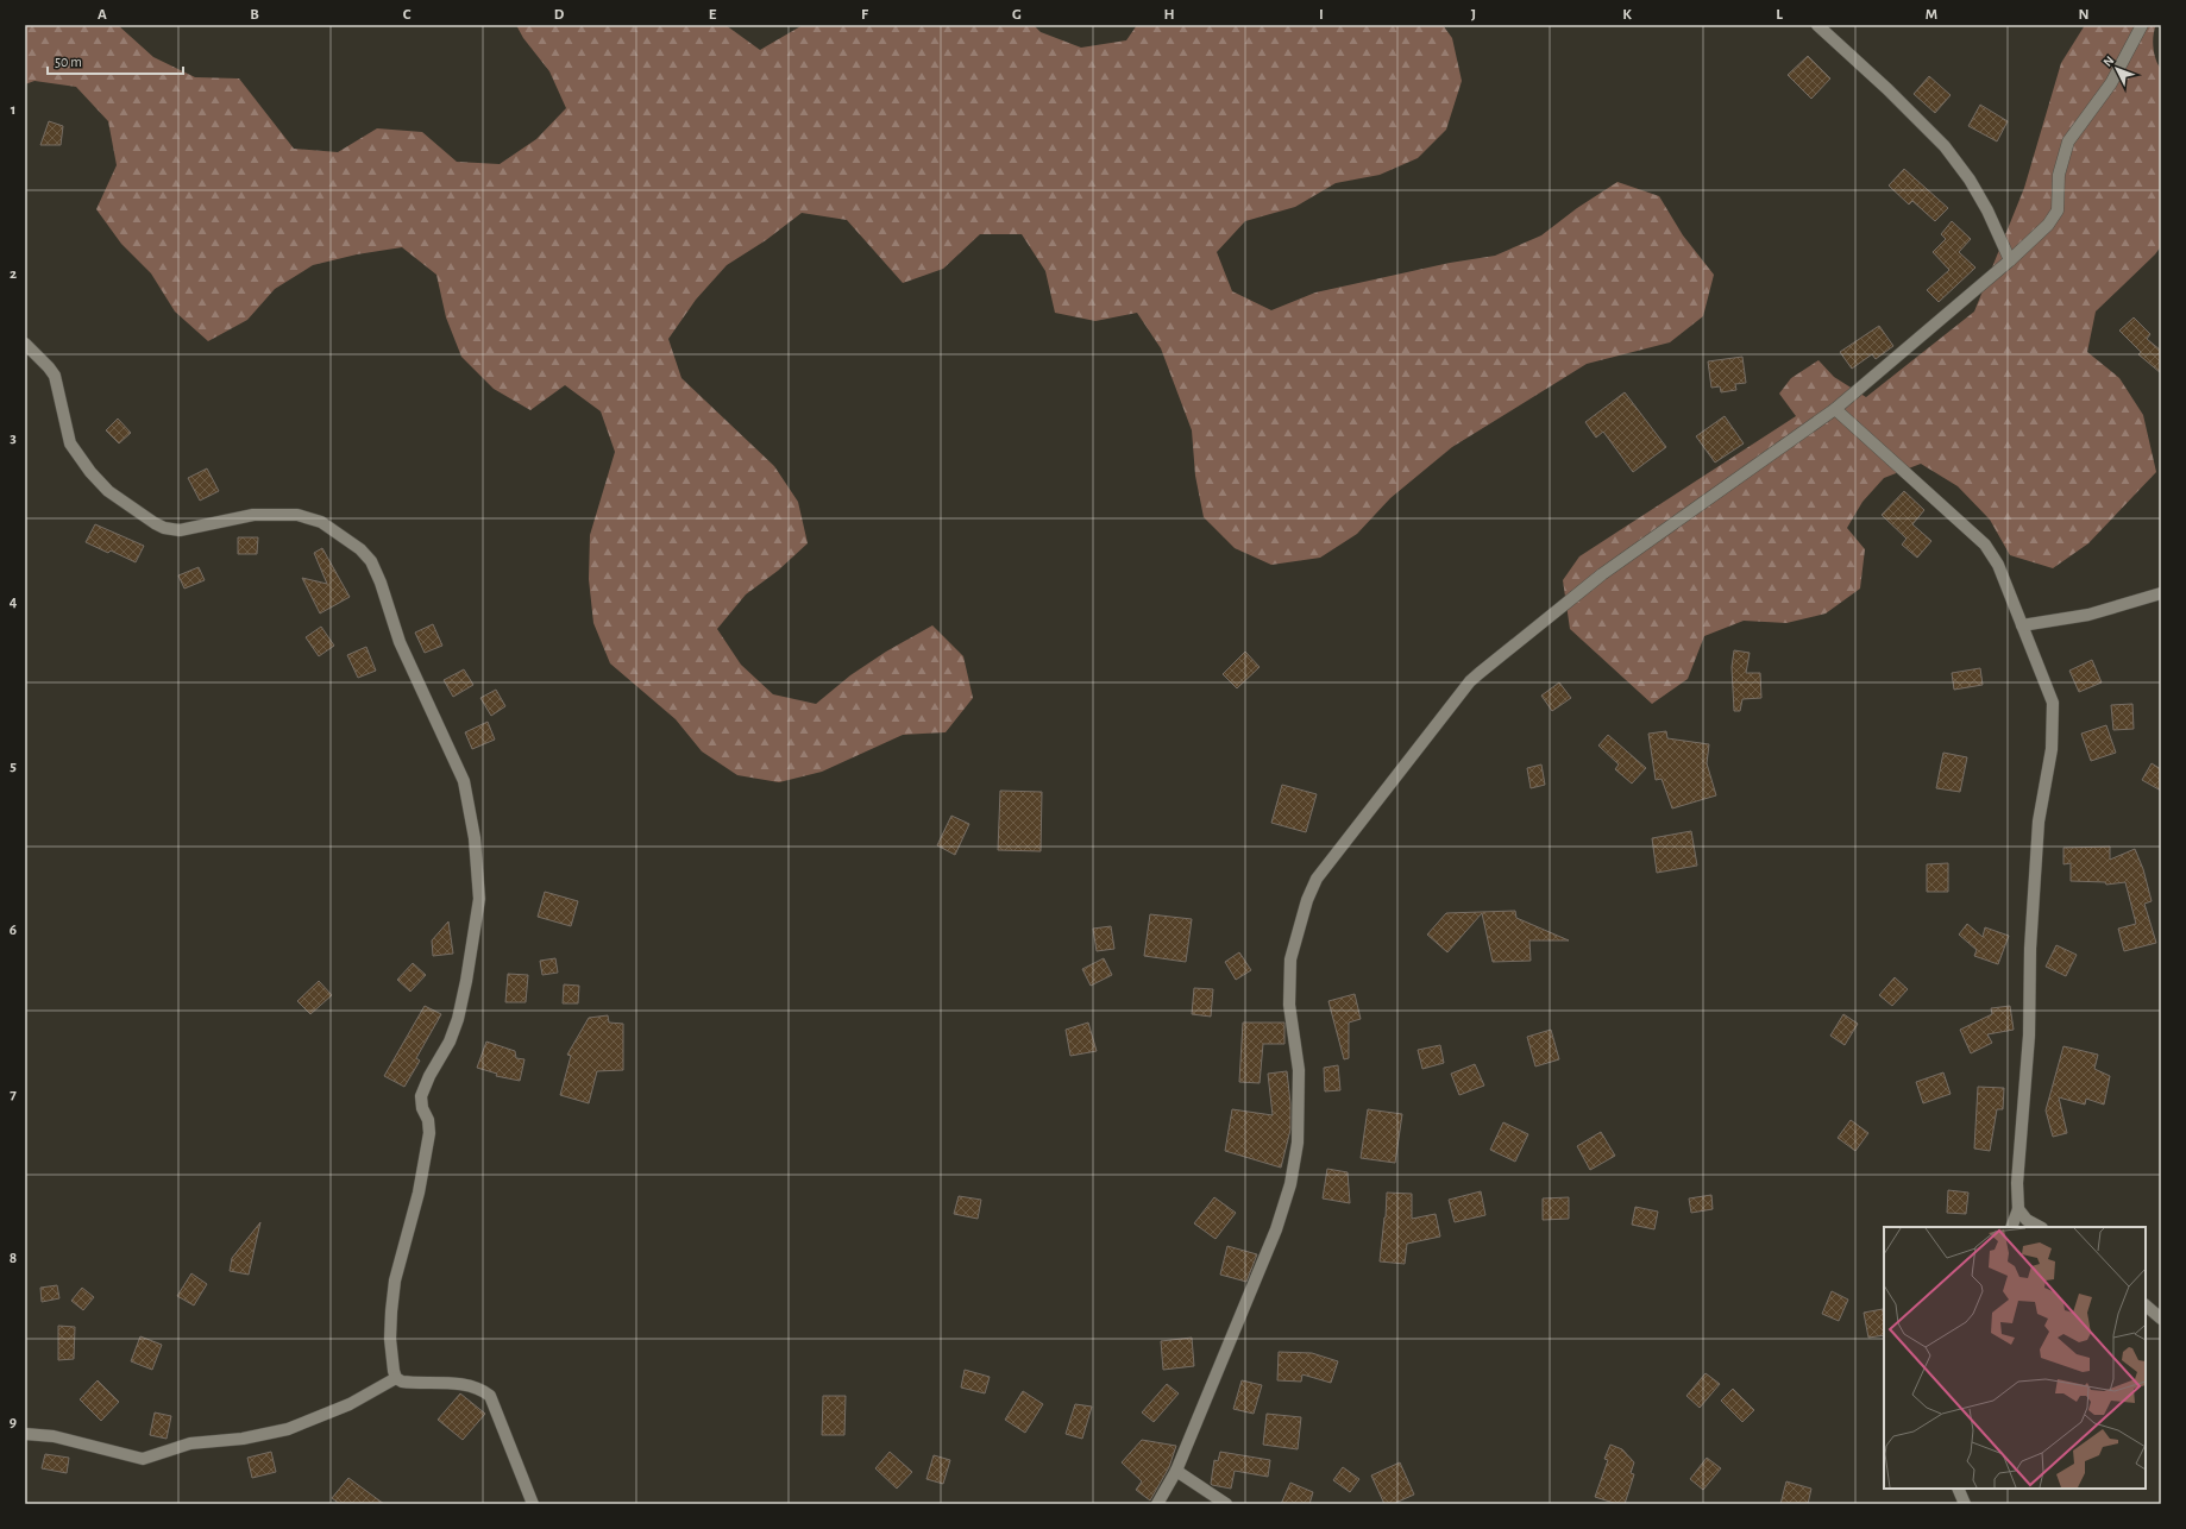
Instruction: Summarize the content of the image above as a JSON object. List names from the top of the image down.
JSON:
{
  "scale_bar": "50 m",
  "north": "top left",
  "grid": {
    "columns": [
      "A",
      "B",
      "C",
      "D",
      "E",
      "F",
      "G",
      "H",
      "I",
      "J",
      "K",
      "L",
      "M",
      "N"
    ],
    "rows": [
      "1",
      "2",
      "3",
      "4",
      "5",
      "6",
      "7",
      "8",
      "9"
    ]
  }
}
